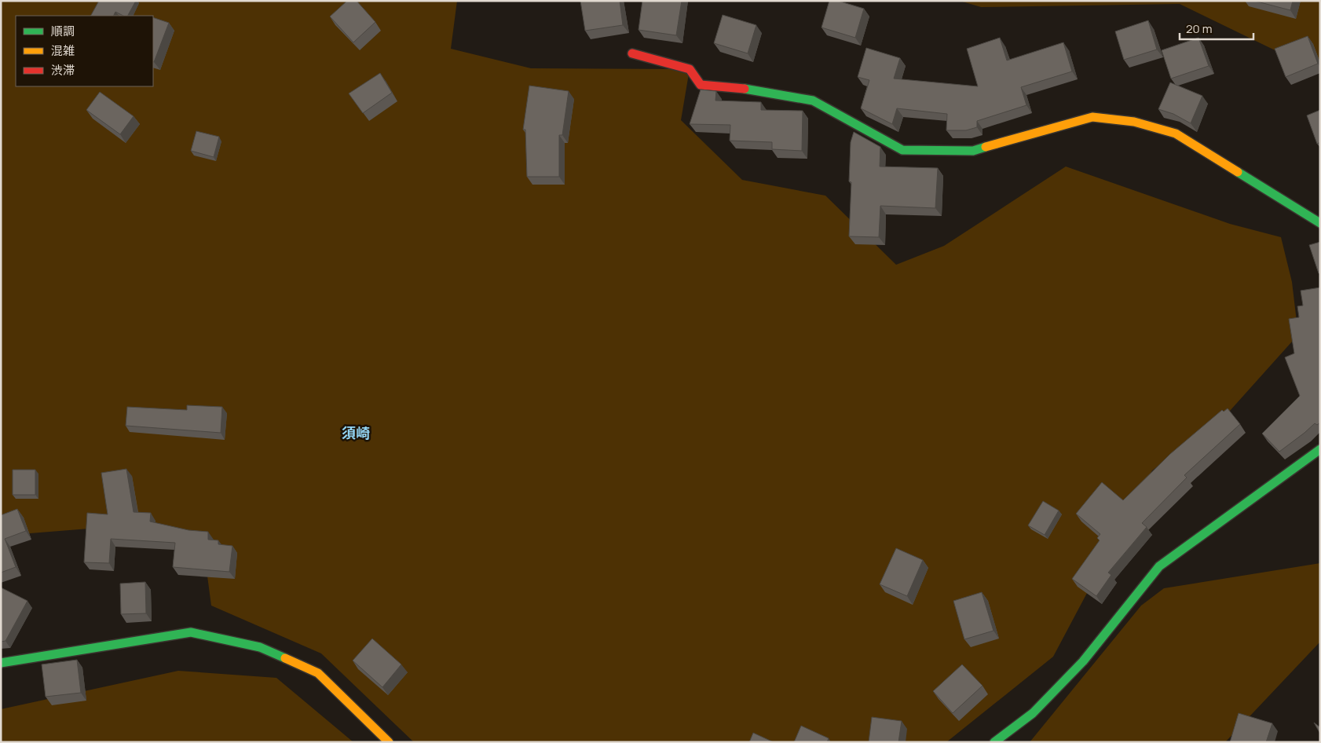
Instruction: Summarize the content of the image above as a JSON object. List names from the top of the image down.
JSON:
{
  "districts": ["須崎"],
  "legend": ["順調", "混雑", "渋滞"],
  "scale_bar": "20 m"
}
